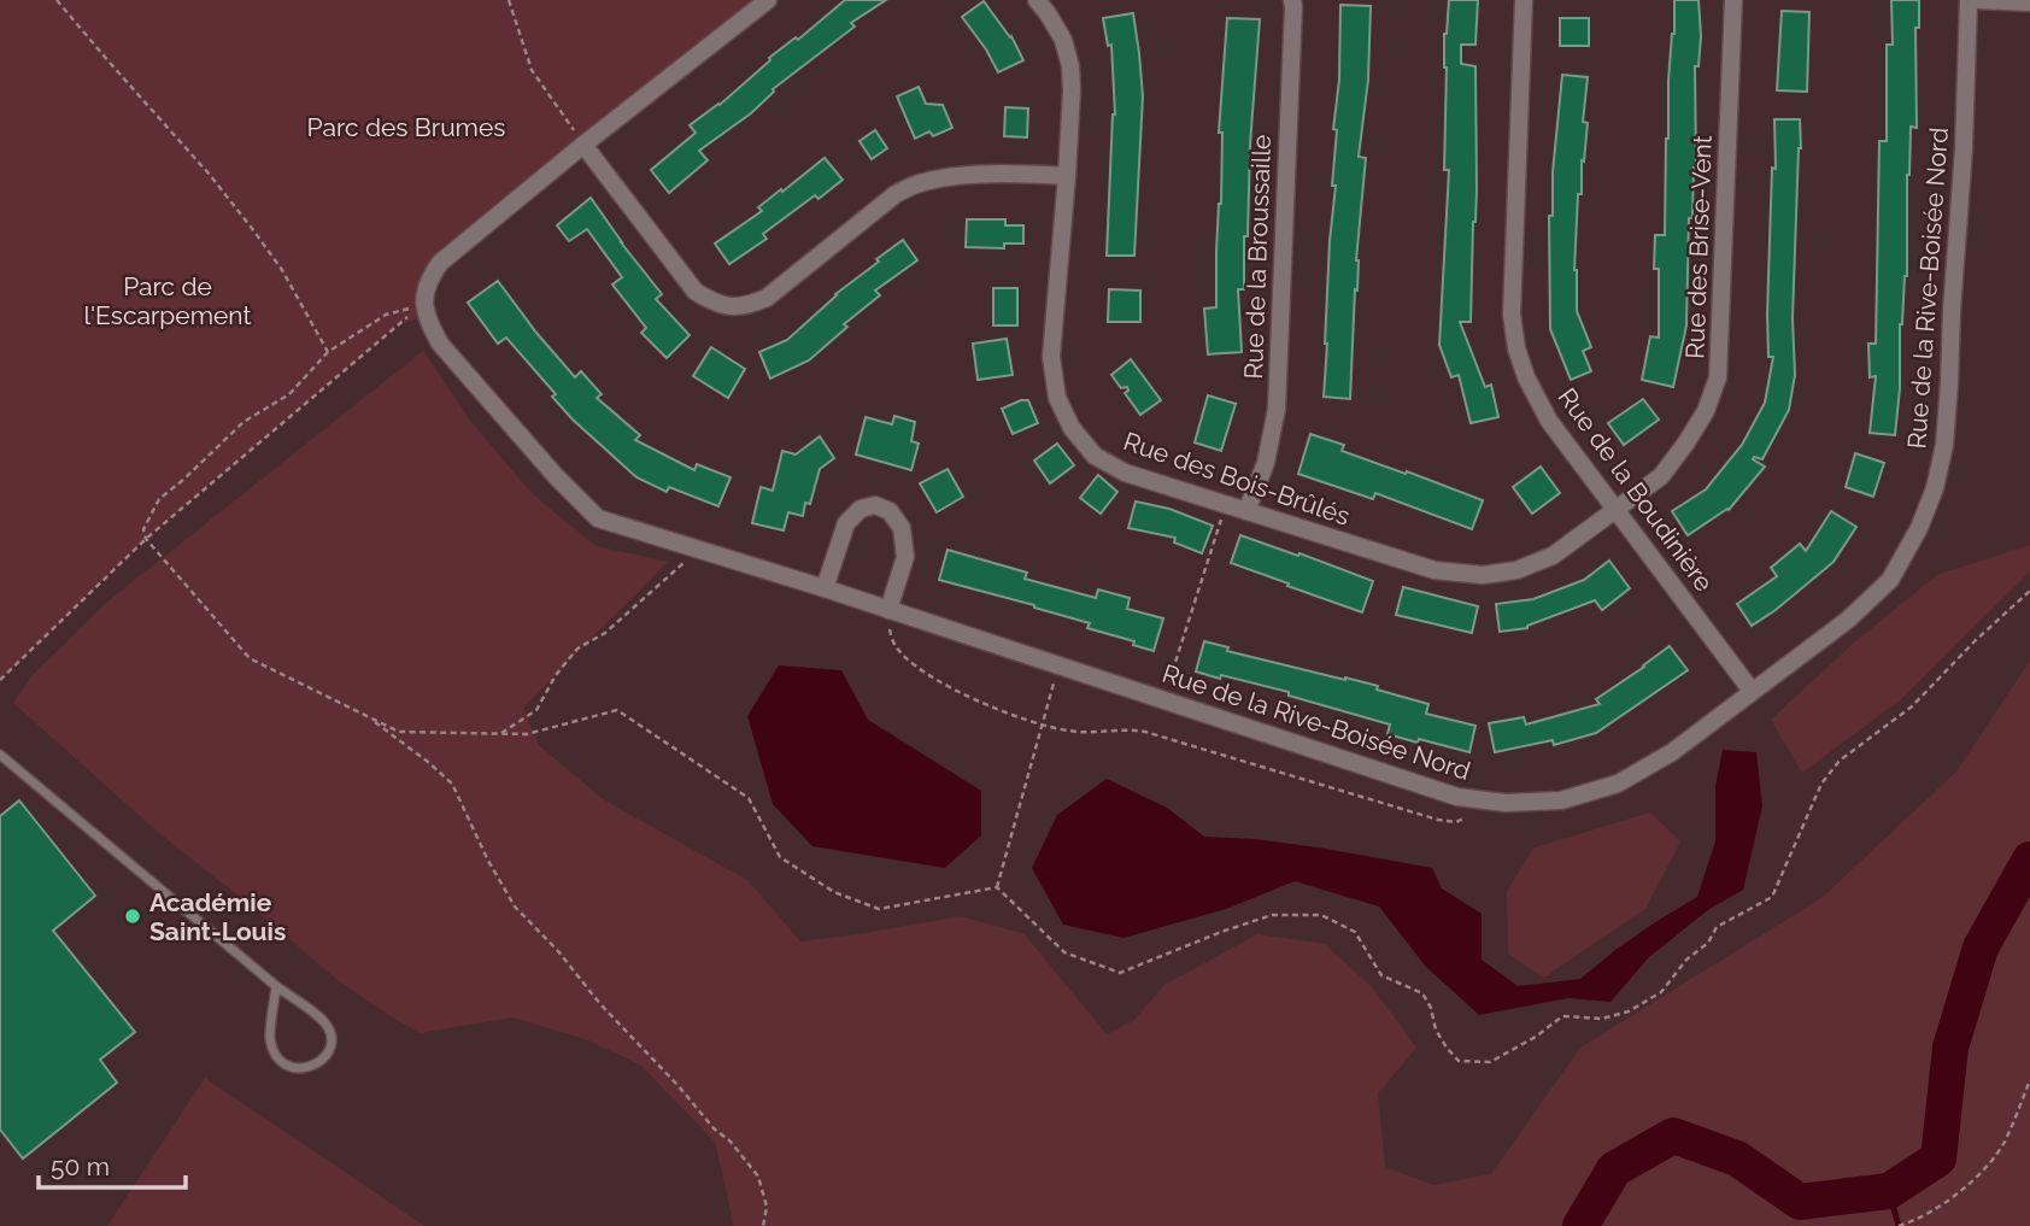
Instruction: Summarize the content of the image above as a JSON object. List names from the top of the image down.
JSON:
{
  "streets": {
    "street": [
      "Rue des Brise-Vent",
      "Rue de la Broussaille",
      "Rue de la Rive-Boisée Nord",
      "Rue des Bois-Brûlés",
      "Rue de la Boudinière"
    ]
  },
  "crossings": [
    ["Rue des Brise-Vent", "Rue des Bois-Brûlés"],
    ["Rue des Brise-Vent", "Rue de la Boudinière"],
    ["Rue de la Broussaille", "Rue des Bois-Brûlés"],
    ["Rue de la Rive-Boisée Nord", "Rue de la Boudinière"],
    ["Rue des Bois-Brûlés", "Rue de la Boudinière"]
  ],
  "parks": ["Parc des Brumes", "Parc de l'Escarpement"],
  "places": ["Académie Saint-Louis"],
  "scale_bar": "50 m"
}
